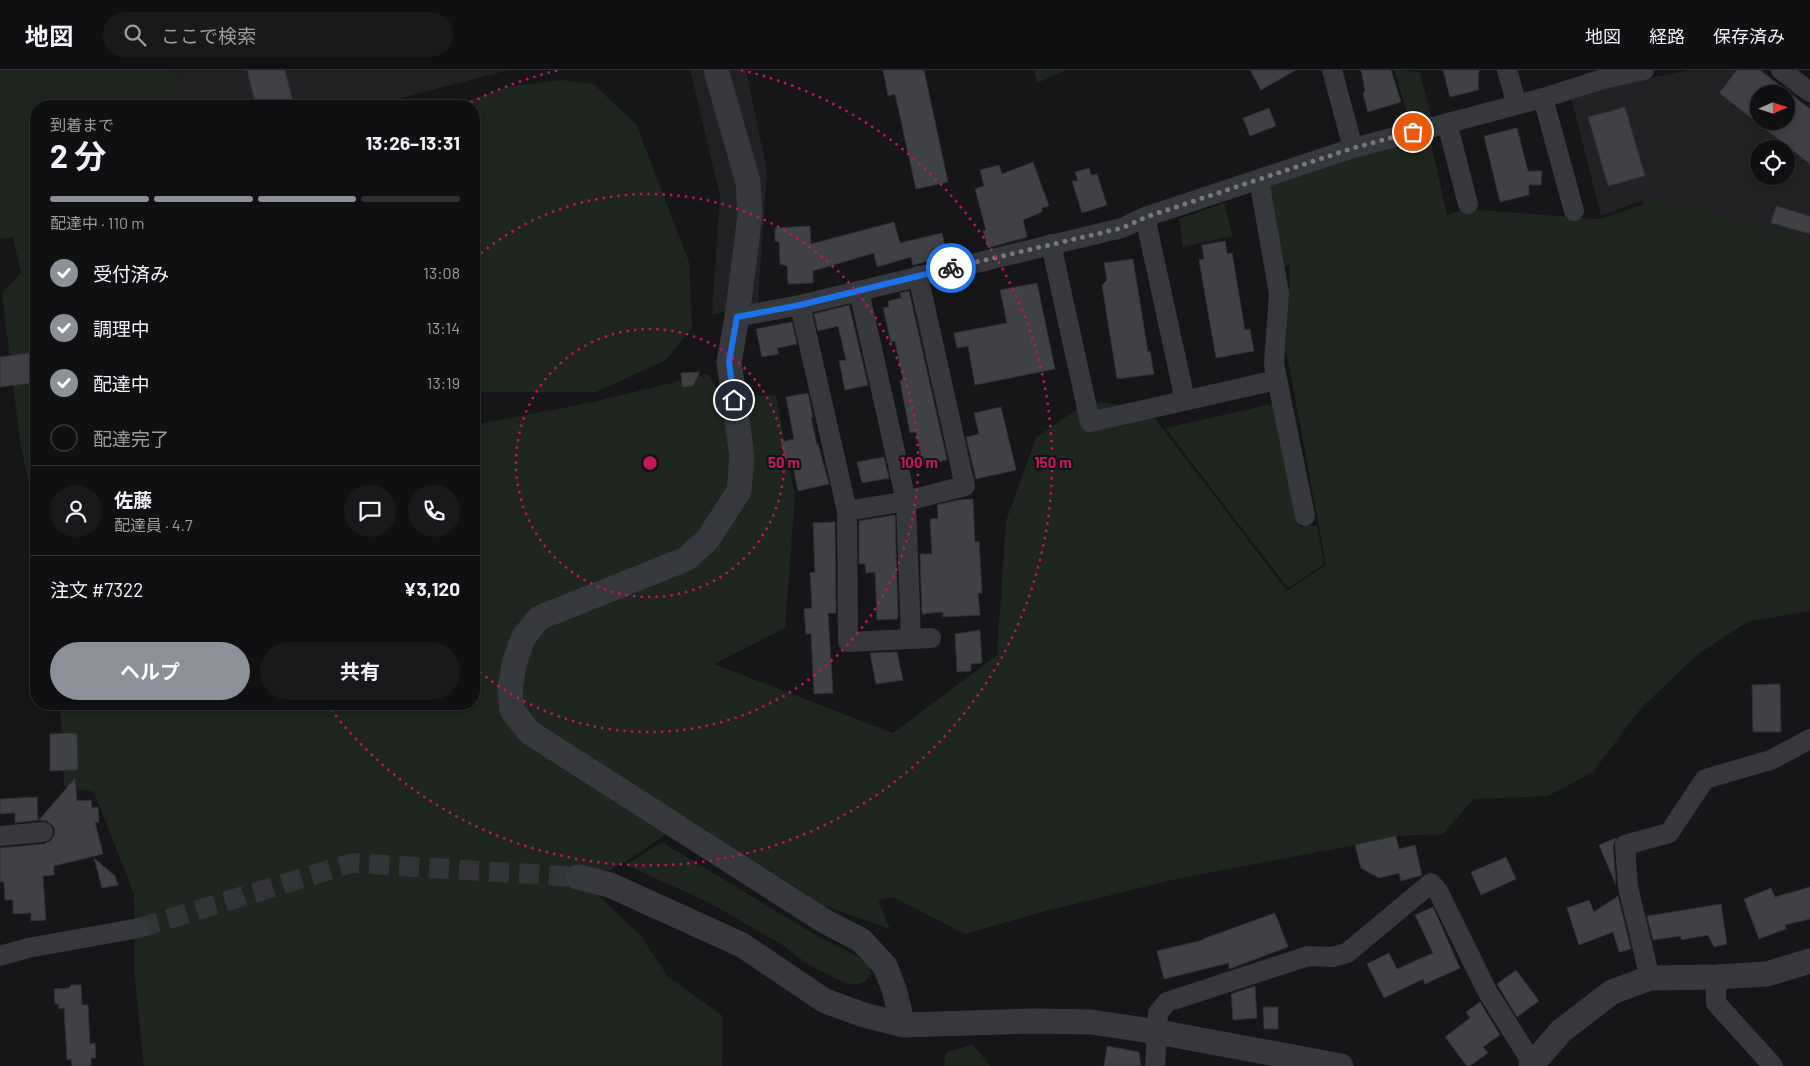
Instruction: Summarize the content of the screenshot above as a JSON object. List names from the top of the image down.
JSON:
{
  "north": "right",
  "page": {
    "header": "地図",
    "search": "ここで検索",
    "nav": ["地図", "経路", "保存済み"],
    "heading": ["2 分", "到着まで", "13:26–13:31"],
    "panel": [
      "佐藤",
      "配達員 · 4.7",
      "注文 #7322",
      "¥3,120"
    ],
    "bar": "配達中 · 110 m",
    "list": [
      ["受付済み", "13:08"],
      ["調理中", "13:14"],
      ["配達中", "13:19"],
      "配達完了"
    ],
    "buttons": ["ヘルプ", "共有"]
  },
  "rings": ["50 m", "100 m", "150 m"]
}
